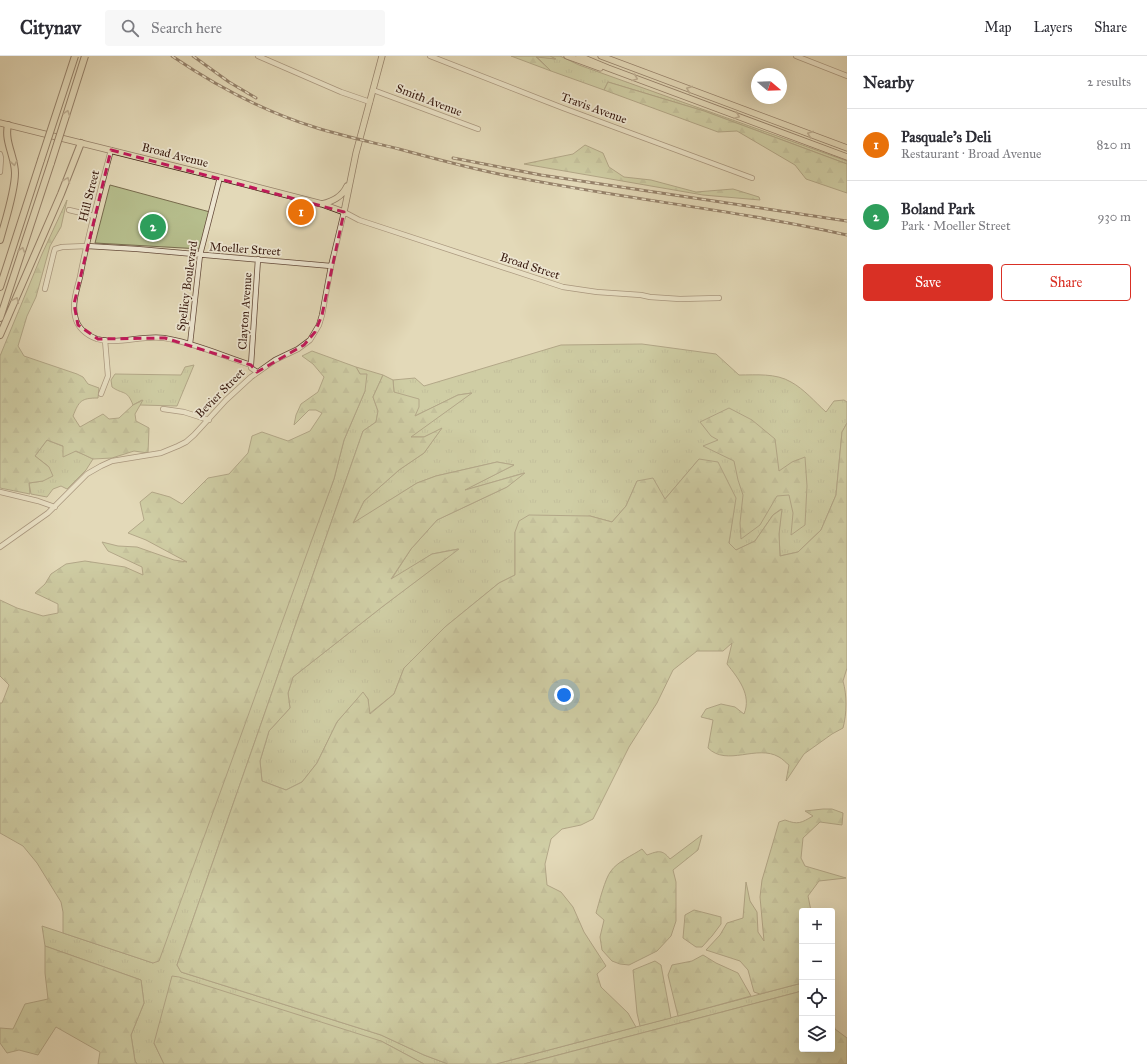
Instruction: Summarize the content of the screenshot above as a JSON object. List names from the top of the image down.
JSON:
{
  "streets": {
    "main road": ["Broad Avenue", "Bevier Street"],
    "street": [
      "Smith Avenue",
      "Travis Avenue",
      "Hill Street",
      "Moeller Street",
      "Broad Street",
      "Spellicy Boulevard",
      "Clayton Avenue"
    ]
  },
  "crossings": [
    ["Smith Avenue", "Bevier Street"],
    ["Broad Avenue", "Hill Street"],
    ["Broad Avenue", "Broad Street"],
    ["Broad Avenue", "Spellicy Boulevard"],
    ["Broad Avenue", "Bevier Street"],
    ["Hill Street", "Moeller Street"],
    ["Hill Street", "Spellicy Boulevard"],
    ["Moeller Street", "Spellicy Boulevard"],
    ["Moeller Street", "Clayton Avenue"],
    ["Moeller Street", "Bevier Street"],
    ["Broad Street", "Bevier Street"]
  ],
  "north": "right",
  "page": {
    "header": "Citynav",
    "search": "Search here",
    "nav": ["Map", "Layers", "Share"],
    "heading": ["Nearby", "2 results"],
    "list": [
      {
        "mark": "1",
        "name": "Pasquale's Deli",
        "note": "Restaurant · Broad Avenue",
        "value": "820 m"
      },
      {
        "mark": "2",
        "name": "Boland Park",
        "note": "Park · Moeller Street",
        "value": "930 m"
      }
    ],
    "pins": ["1", "2"],
    "buttons": ["Save", "Share"],
    "map_buttons": ["+", "−"]
  }
}
